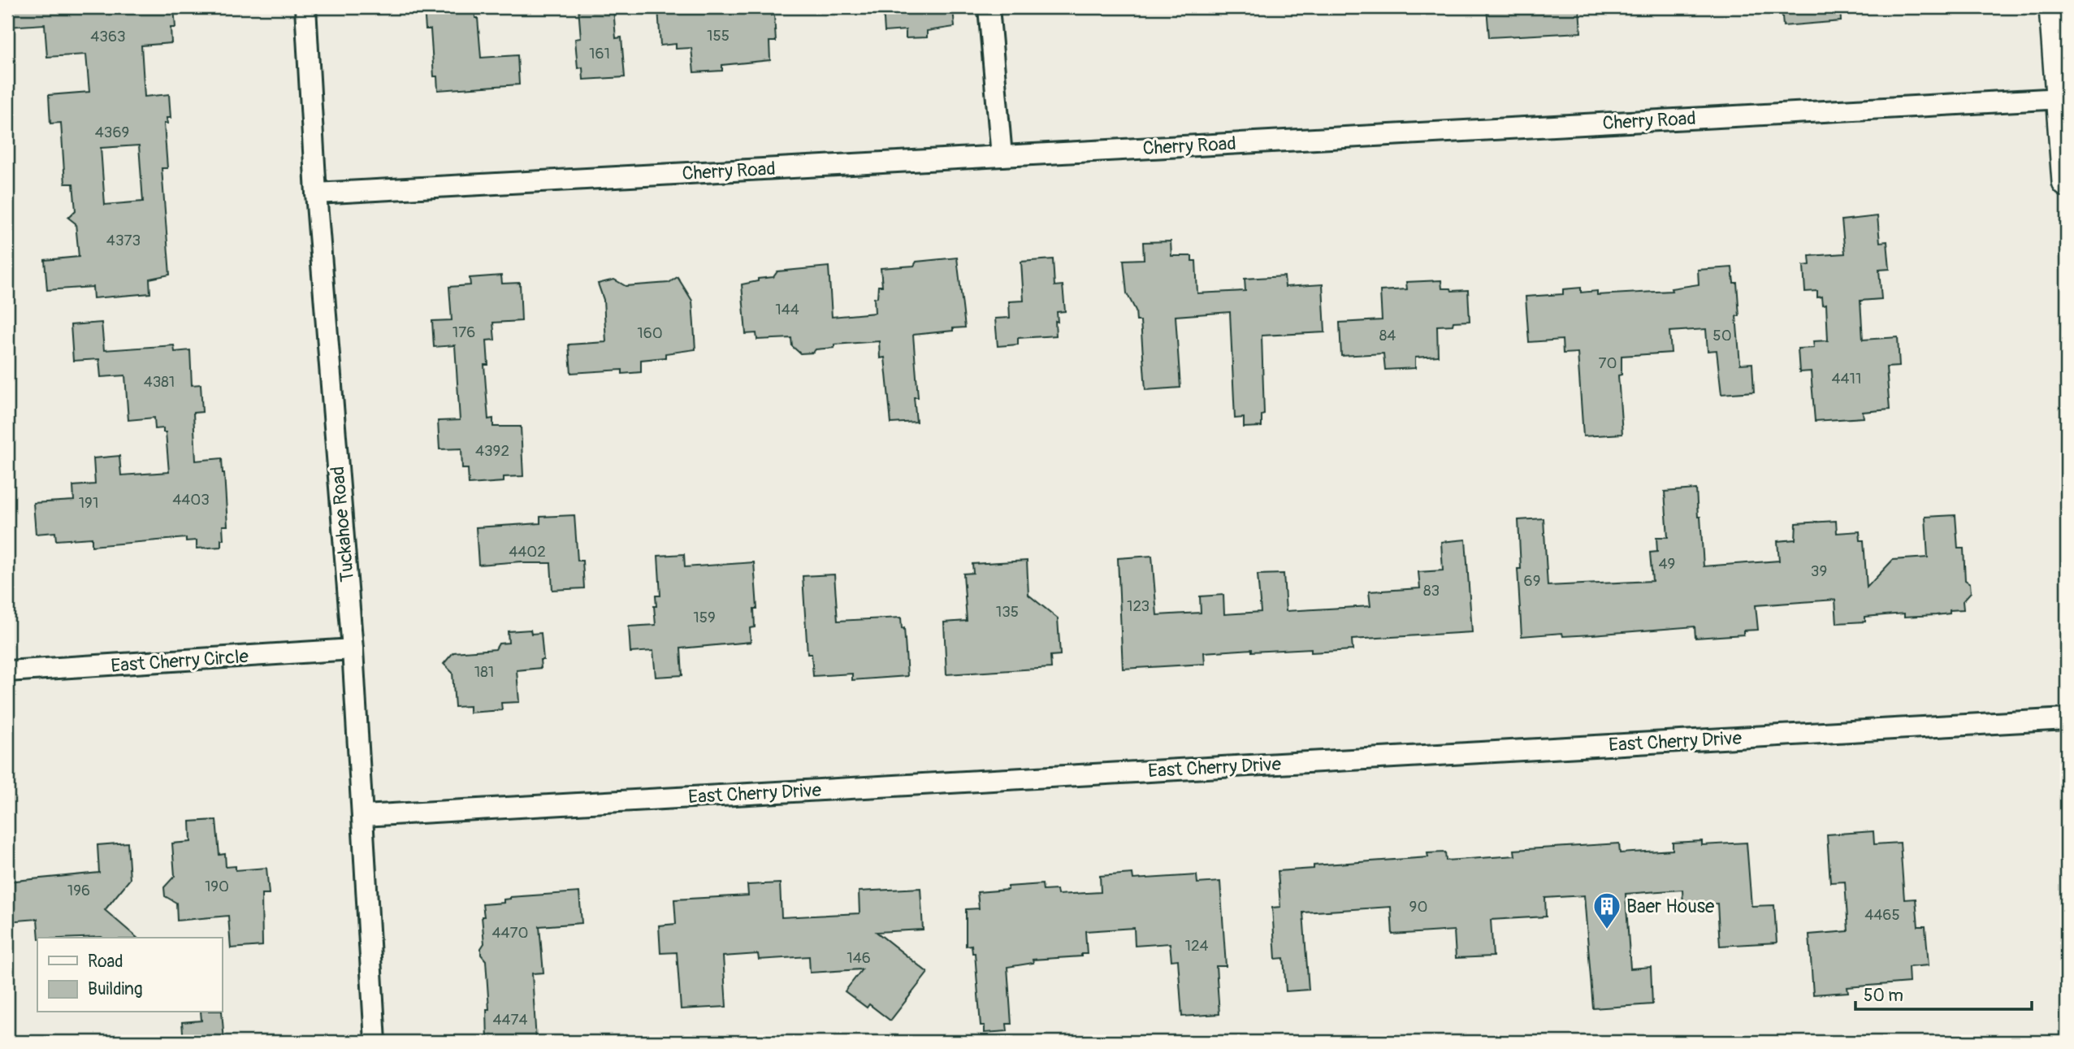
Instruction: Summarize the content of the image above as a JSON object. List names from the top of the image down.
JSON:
{
  "streets": {
    "street": [
      "Cherry Road",
      "Tuckahoe Road",
      "East Cherry Circle",
      "East Cherry Drive"
    ]
  },
  "crossings": [
    ["Cherry Road", "Tuckahoe Road"],
    ["Tuckahoe Road", "East Cherry Circle"],
    ["Tuckahoe Road", "East Cherry Drive"]
  ],
  "places": {
    "building": ["Baer House"]
  },
  "house_numbers": [
    "155",
    "4363",
    "161",
    "4369",
    "4373",
    "144",
    "176",
    "160",
    "84",
    "50",
    "70",
    "4411",
    "4381",
    "4392",
    "4403",
    "191",
    "4402",
    "49",
    "39",
    "69",
    "83",
    "123",
    "135",
    "159",
    "181",
    "190",
    "196",
    "90",
    "4465",
    "4470",
    "124",
    "146",
    "4474"
  ],
  "legend": ["Road", "Building"],
  "scale_bar": "50 m"
}
